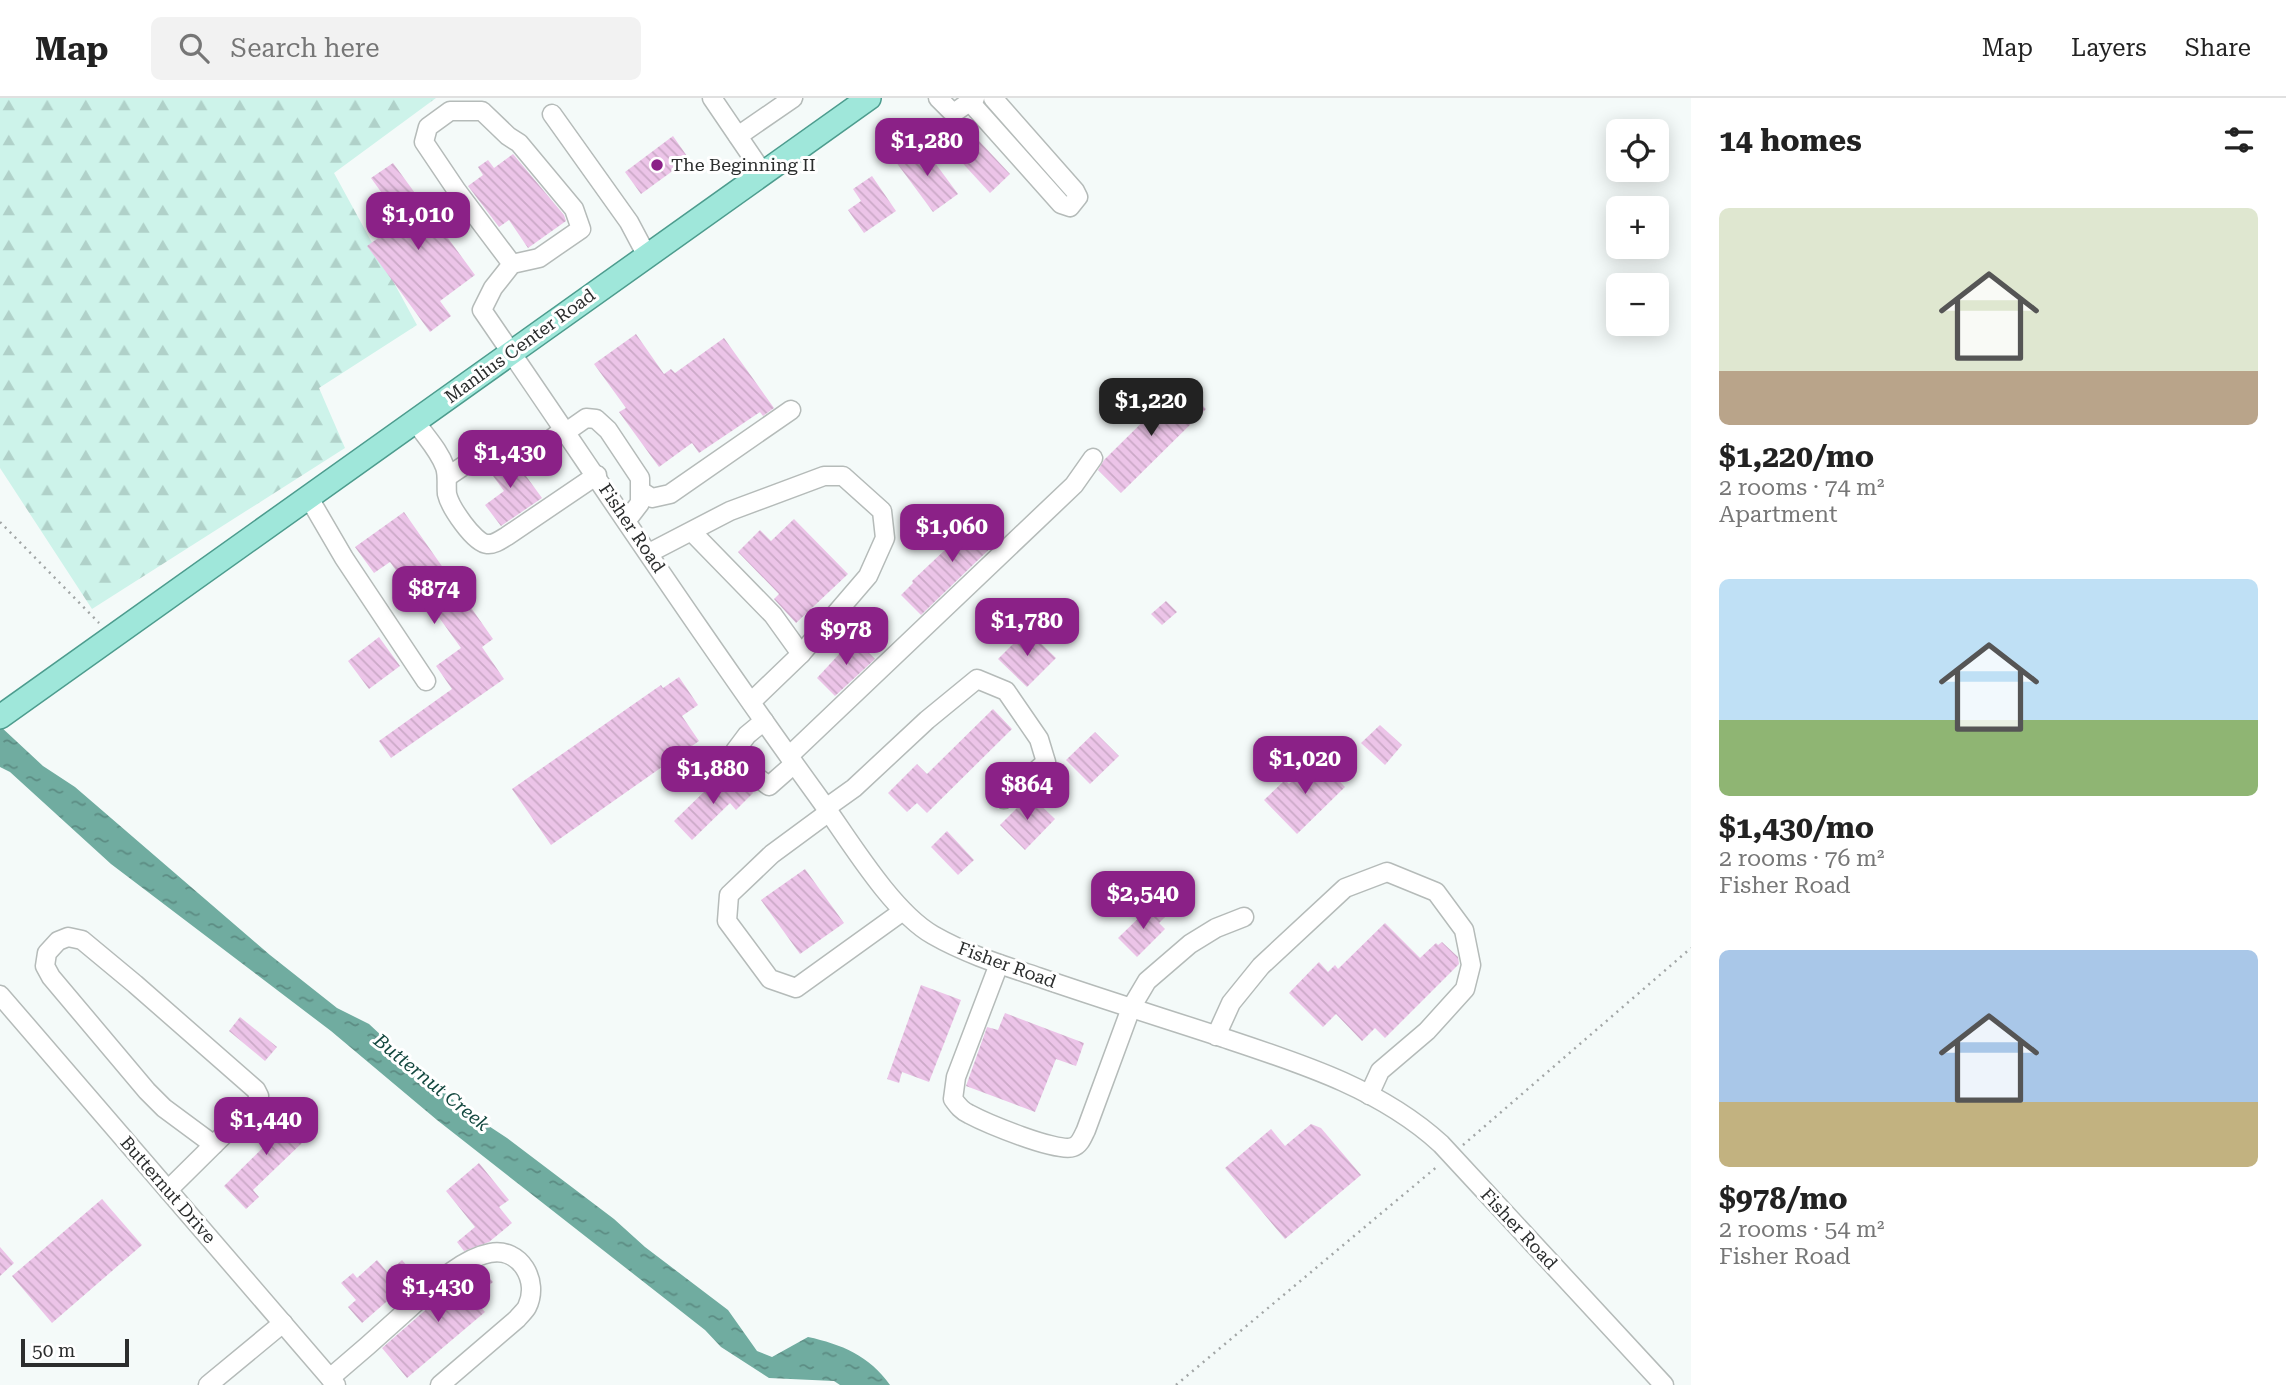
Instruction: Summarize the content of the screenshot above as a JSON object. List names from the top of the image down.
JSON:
{
  "streets": {
    "main road": ["Manlius Center Road"],
    "street": ["Fisher Road", "Butternut Drive"]
  },
  "crossings": [
    ["Manlius Center Road", "Fisher Road"]
  ],
  "water": ["Butternut Creek"],
  "places": ["The Beginning II"],
  "scale_bar": "50 m",
  "page": {
    "header": "Map",
    "search": "Search here",
    "nav": ["Map", "Layers", "Share"],
    "heading": "14 homes",
    "price": [
      "$1,280",
      "$1,010",
      "$1,220",
      "$1,430",
      "$1,060",
      "$874",
      "$1,780",
      "$978",
      "$1,020",
      "$1,880",
      "$864",
      "$2,540",
      "$1,440",
      "$1,430"
    ],
    "map_buttons": ["+", "−"],
    "list": [
      {
        "name": "$1,220/mo",
        "note": "2 rooms · 74 m² · Apartment"
      },
      {
        "name": "$1,430/mo",
        "note": "2 rooms · 76 m² · Fisher Road"
      },
      {
        "name": "$978/mo",
        "note": "2 rooms · 54 m² · Fisher Road"
      }
    ],
    "scale": "50 m"
  }
}
